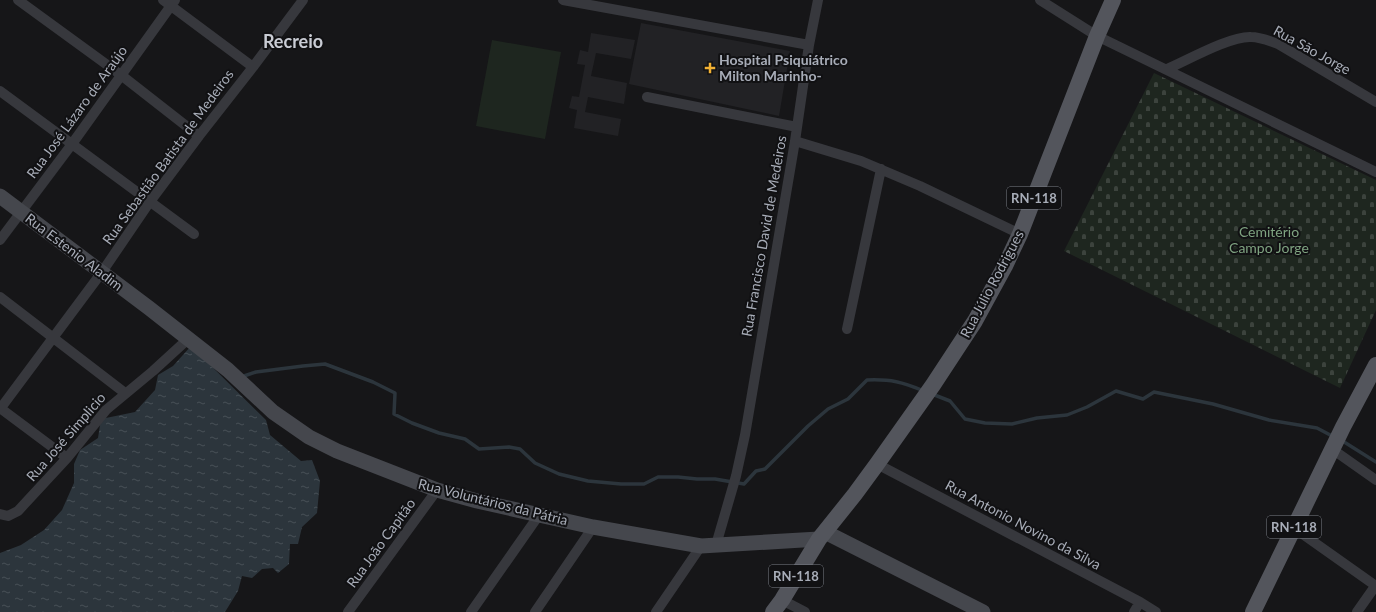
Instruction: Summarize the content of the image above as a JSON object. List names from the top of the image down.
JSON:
{
  "streets": {
    "main road": ["RN-118", "Rua Júlio Rodrigues"],
    "street": [
      "Rua São Jorge",
      "Rua José Lázaro de Araújo",
      "Rua Sebastião Batista de Medeiros",
      "Rua Francisco David de Medeiros",
      "Rua Estenio Aladim",
      "Rua José Simplicio",
      "Rua Voluntários da Pátria",
      "Rua Antonio Novino da Silva",
      "Rua João Capitão"
    ]
  },
  "crossings": [
    ["Rua José Lázaro de Araújo", "Rua Estenio Aladim"],
    ["Rua Sebastião Batista de Medeiros", "Rua Estenio Aladim"],
    ["RN-118", "Rua Júlio Rodrigues"],
    ["RN-118", "Rua Voluntários da Pátria"],
    ["Rua Francisco David de Medeiros", "Rua Voluntários da Pátria"],
    ["Rua Estenio Aladim", "Rua Voluntários da Pátria"],
    ["Rua Júlio Rodrigues", "Rua Voluntários da Pátria"],
    ["Rua Júlio Rodrigues", "Rua Antonio Novino da Silva"],
    ["Rua José Simplicio", "Rua Voluntários da Pátria"],
    ["Rua Voluntários da Pátria", "Rua João Capitão"]
  ],
  "districts": ["Recreio"],
  "parks": ["Cemitério Campo Jorge"],
  "places": {
    "health": ["Hospital Psiquiátrico Milton Marinho-"]
  }
}
